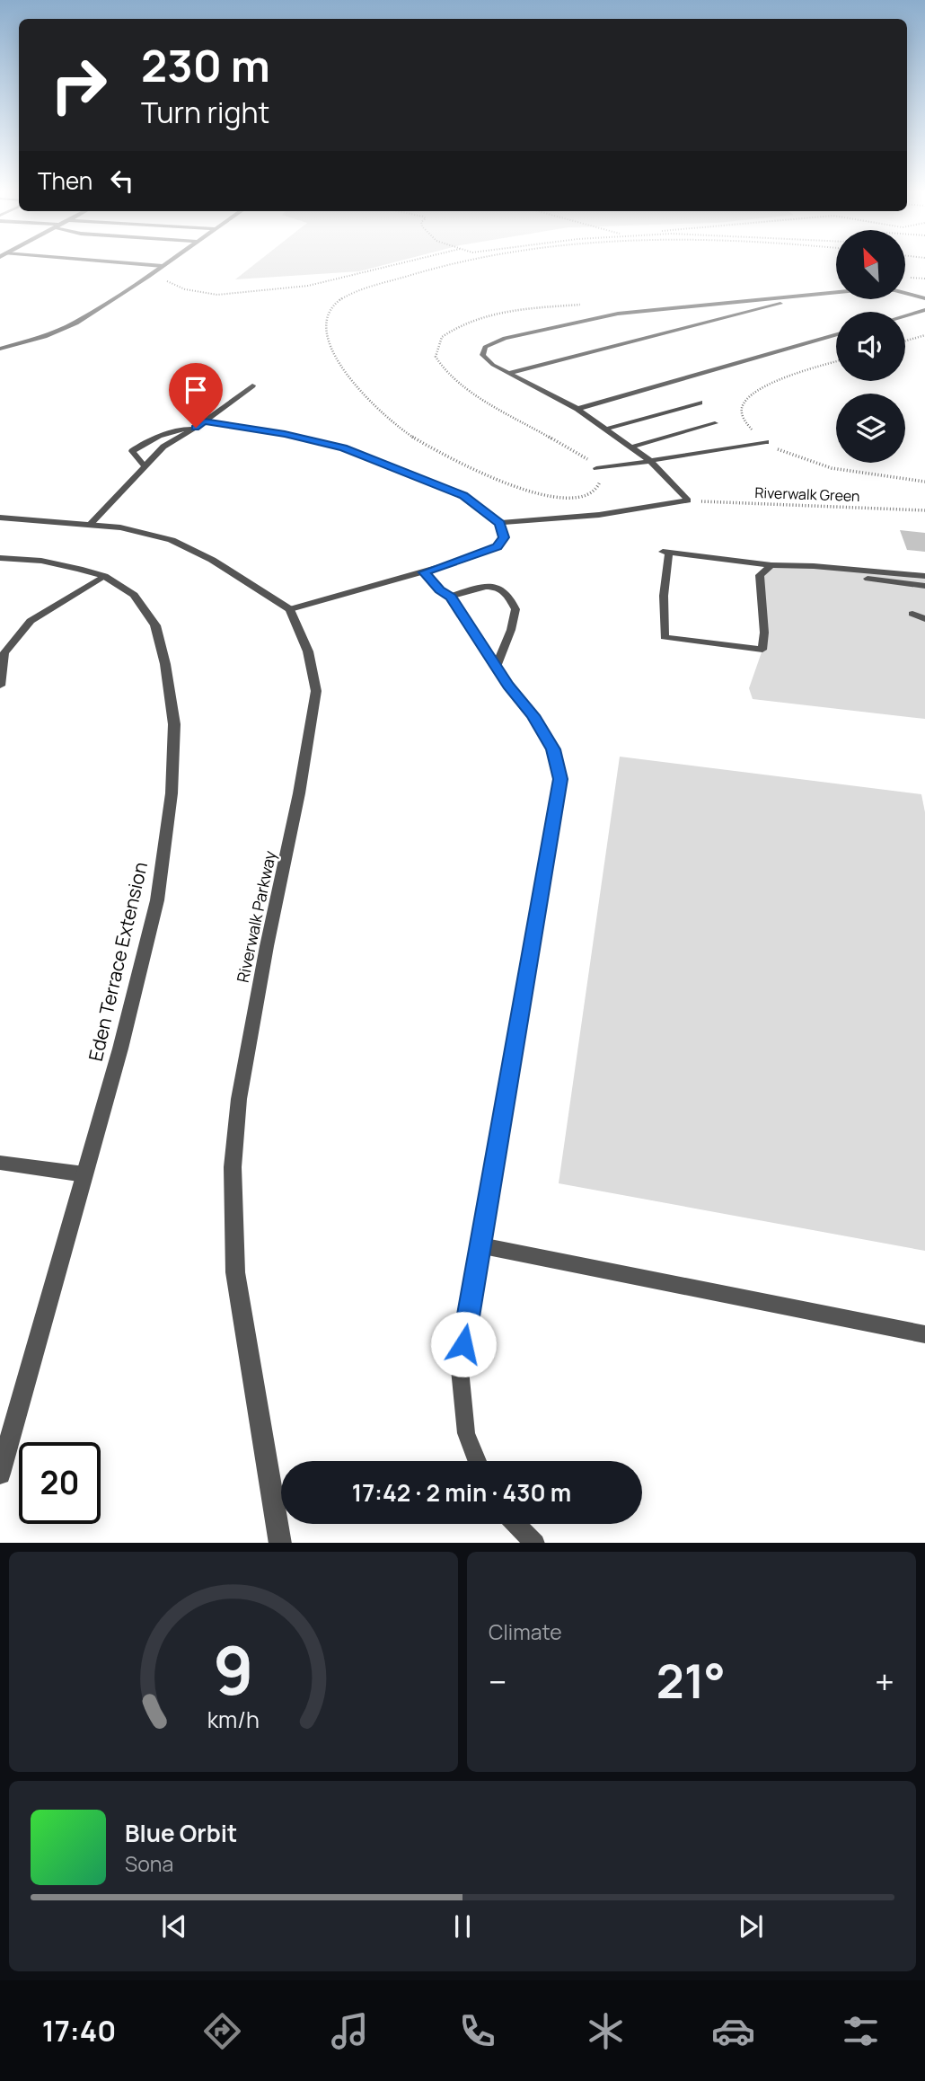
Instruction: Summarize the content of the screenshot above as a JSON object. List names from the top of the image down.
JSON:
{
  "streets": {
    "street": ["Riverwalk Parkway", "Eden Terrace Extension"],
    "path": ["Riverwalk Green"]
  },
  "north": "top left",
  "page": {
    "turn": ["230 m", "Turn right"],
    "then": "Then",
    "limit": "20",
    "trip": "17:42 · 2 min · 430 m",
    "tile": "Climate",
    "heat": ["−", "21°", "+"],
    "song": ["Blue Orbit", "Sona"],
    "tabs": "17:40",
    "gauge": ["9", "km/h"]
  }
}
